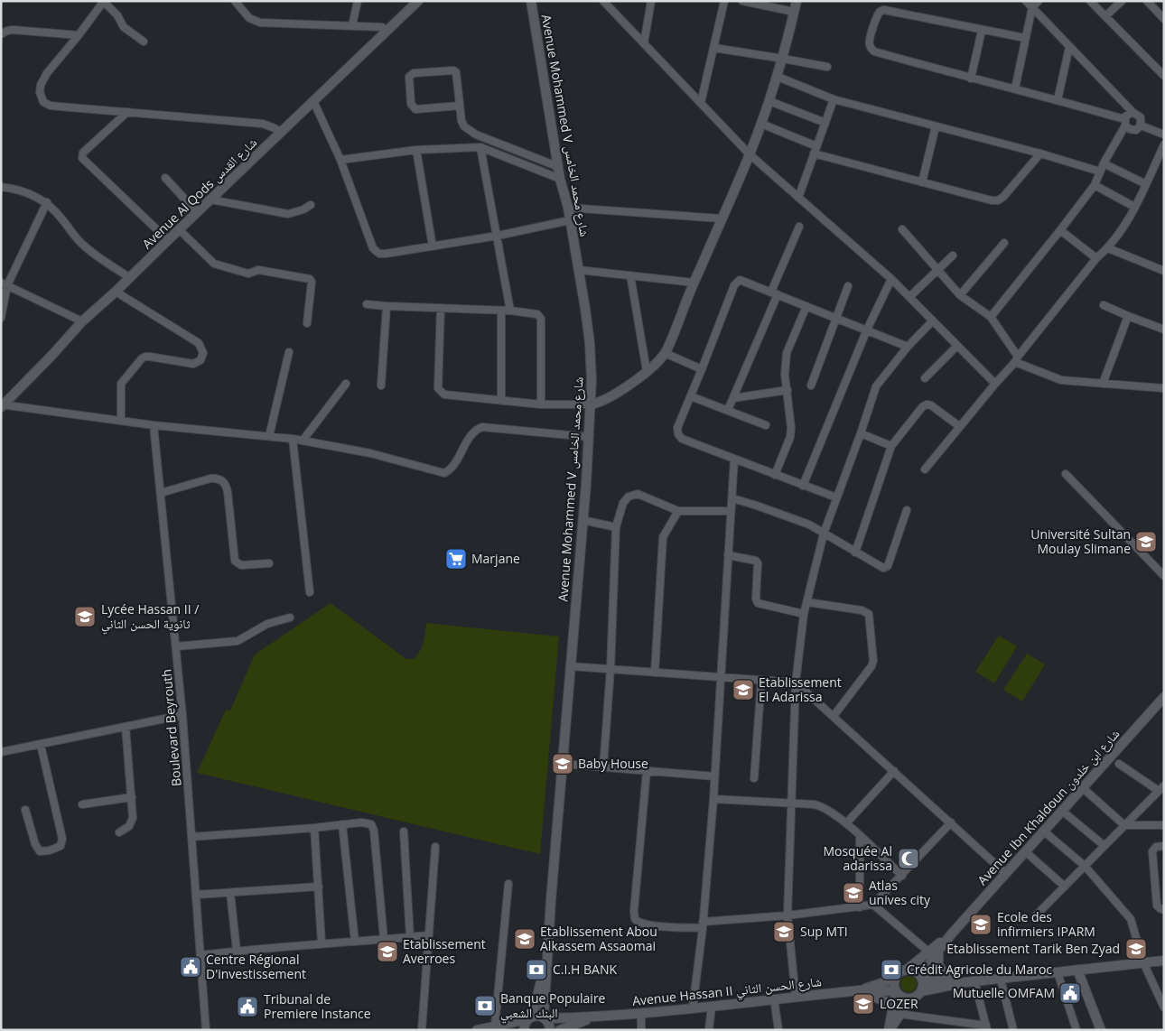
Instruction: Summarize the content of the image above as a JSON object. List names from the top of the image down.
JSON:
{
  "streets": {
    "street": [
      "Avenue Mohammed V شارع محمد الخامس",
      "Avenue Al Qods شارع القدس",
      "Boulevard Beyrouth",
      "Avenue Ibn Khaldoun شارع ابن خلدون",
      "Avenue Hassan II شارع الحسن الثاني"
    ]
  },
  "places": {
    "school or university": [
      "Université Sultan Moulay Slimane",
      "Lycée Hassan II / ثانوية الحسن الثاني",
      "Etablissement El Adarissa",
      "Baby House",
      "Atlas unives city",
      "Ecole des infirmiers IPARM",
      "Sup MTI",
      "Etablissement Abou Alkassem Assaomai",
      "Etablissement Tarik Ben Zyad",
      "Etablissement Averroes",
      "LOZER"
    ],
    "supermarket": ["Marjane"],
    "mosque": ["Mosquée Al adarissa"],
    "public building": ["Centre Régional D'investissement", "Mutuelle OMFAM", "Tribunal de Premiere Instance"],
    "bank": ["C.I.H BANK", "Crédit Agricole du Maroc", "Banque Populaire البنك الشعبي"]
  }
}
